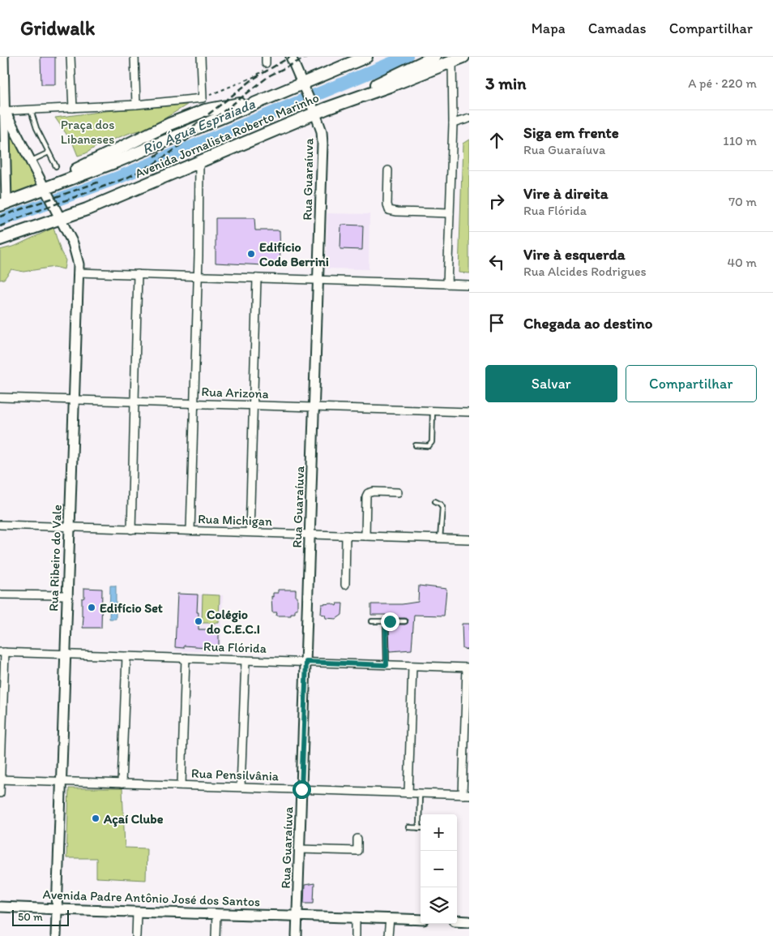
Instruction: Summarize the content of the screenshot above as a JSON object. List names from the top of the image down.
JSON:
{
  "streets": {
    "main road": ["Avenida Jornalista Roberto Marinho"],
    "street": [
      "Rua Guaraíuva",
      "Rua Arizona",
      "Rua Michigan",
      "Rua Ribeiro do Vale",
      "Rua Flórida",
      "Rua Pensilvânia",
      "Avenida Padre Antônio José dos Santos"
    ]
  },
  "crossings": [
    ["Avenida Jornalista Roberto Marinho", "Rua Guaraíuva"],
    ["Avenida Jornalista Roberto Marinho", "Rua Ribeiro do Vale"],
    ["Rua Guaraíuva", "Rua Arizona"],
    ["Rua Guaraíuva", "Rua Michigan"],
    ["Rua Guaraíuva", "Rua Flórida"],
    ["Rua Guaraíuva", "Rua Pensilvânia"],
    ["Rua Guaraíuva", "Avenida Padre Antônio José dos Santos"],
    ["Rua Arizona", "Rua Ribeiro do Vale"],
    ["Rua Michigan", "Rua Ribeiro do Vale"],
    ["Rua Ribeiro do Vale", "Rua Flórida"],
    ["Rua Ribeiro do Vale", "Rua Pensilvânia"],
    ["Rua Ribeiro do Vale", "Avenida Padre Antônio José dos Santos"]
  ],
  "water": ["Rio Água Espraiada"],
  "parks": ["Praça dos Libaneses"],
  "places": [
    "Edifício Code Berrini",
    "Edifício Set",
    "Colégio do C.E.C.I",
    "Açaí Clube"
  ],
  "scale_bar": "50 m",
  "page": {
    "header": "Gridwalk",
    "nav": ["Mapa", "Camadas", "Compartilhar"],
    "heading": ["3 min", "A pé · 220 m"],
    "list": [
      ["Siga em frente", "Rua Guaraíuva", "110 m"],
      ["Vire à direita", "Rua Flórida", "70 m"],
      ["Vire à esquerda", "Rua Alcides Rodrigues", "40 m"],
      "Chegada ao destino"
    ],
    "buttons": ["Salvar", "Compartilhar"],
    "map_buttons": ["+", "−"],
    "scale": "50 m"
  }
}
